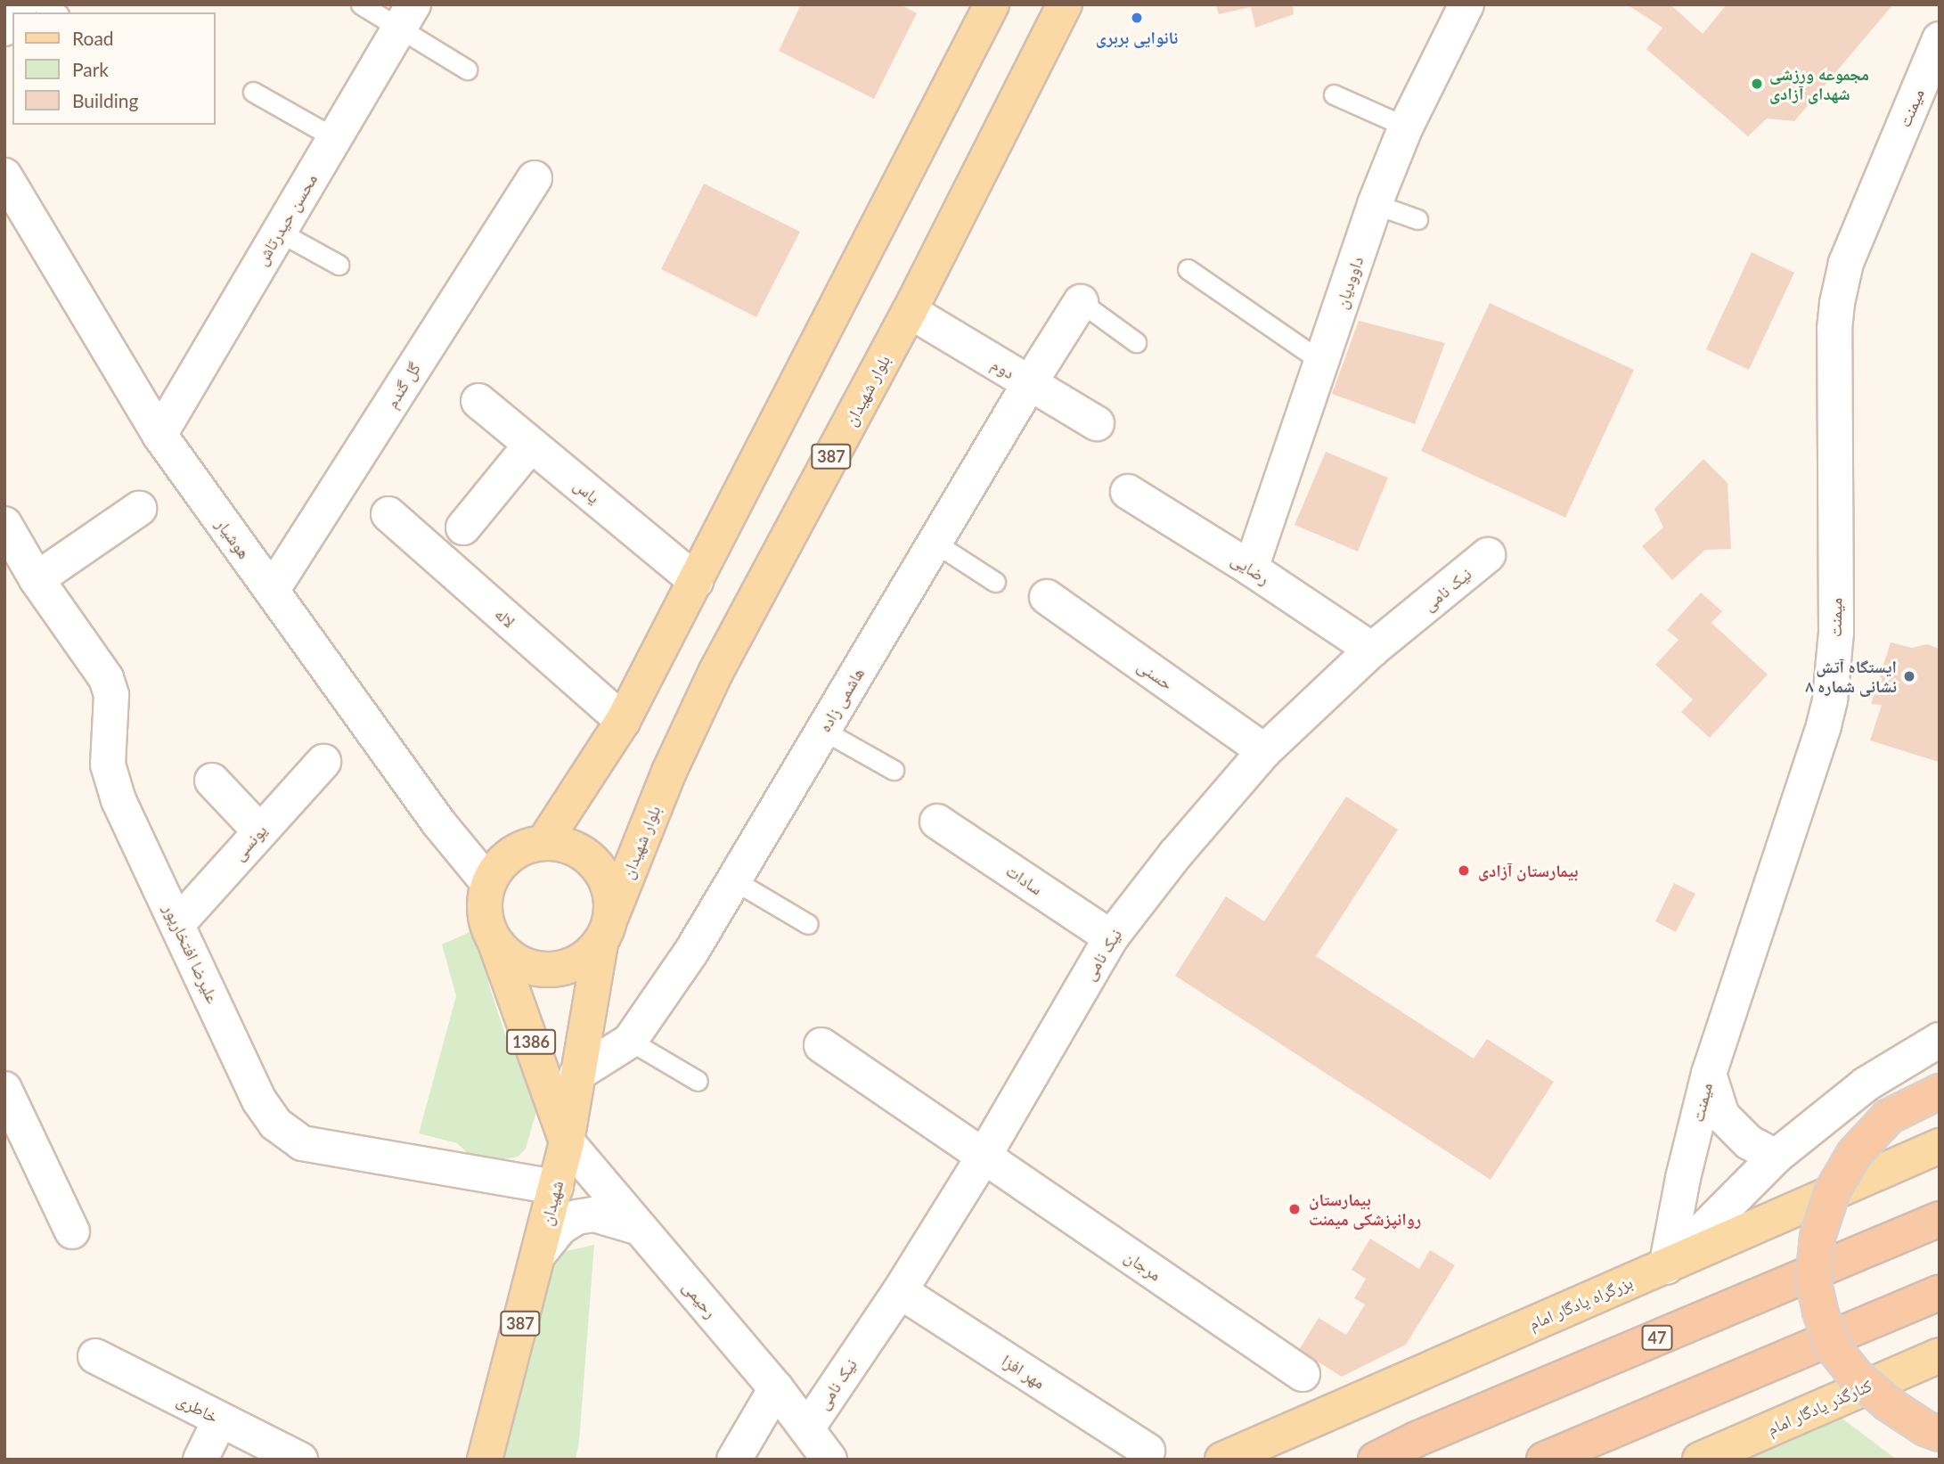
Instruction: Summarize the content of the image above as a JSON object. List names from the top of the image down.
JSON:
{
  "streets": {
    "highway": ["47"],
    "main road": [
      "بلوار شهیدان",
      "387",
      "1386",
      "شهیدان",
      "بزرگراه یادگار امام",
      "کنارگذر یادگار امام"
    ],
    "street": [
      "میمنت",
      "محسن حیدرتاش",
      "داوودیان",
      "دوم",
      "گل گندم",
      "یاس",
      "هوشیار",
      "رضایی",
      "نیک نامی",
      "لاله",
      "حسنی",
      "هاشمی زاده",
      "یونسی",
      "سادات",
      "علیرضا افتخارپور",
      "مرجان",
      "رحیمی",
      "مهر افزا",
      "خاطری"
    ]
  },
  "crossings": [
    ["میمنت", "بزرگراه یادگار امام"],
    ["محسن حیدرتاش", "هوشیار"],
    ["داوودیان", "رضایی"],
    ["دوم", "بلوار شهیدان"],
    ["دوم", "هاشمی زاده"],
    ["گل گندم", "هوشیار"],
    ["بلوار شهیدان", "هوشیار"],
    ["بلوار شهیدان", "1386"],
    ["بلوار شهیدان", "شهیدان"],
    ["هوشیار", "1386"],
    ["هوشیار", "شهیدان"],
    ["رضایی", "نیک نامی"],
    ["نیک نامی", "حسنی"],
    ["نیک نامی", "سادات"],
    ["نیک نامی", "مرجان"],
    ["نیک نامی", "رحیمی"],
    ["نیک نامی", "مهر افزا"],
    ["هاشمی زاده", "شهیدان"],
    ["یونسی", "علیرضا افتخارپور"],
    ["علیرضا افتخارپور", "شهیدان"],
    ["1386", "شهیدان"],
    ["1386", "رحیمی"],
    ["شهیدان", "رحیمی"]
  ],
  "places": [
    "نانوایی بربری",
    "مجموعه ورزشی شهدای آزادی",
    "ایستگاه آتش نشانی شماره ۸",
    "بیمارستان آزادی",
    "بیمارستان روانپزشکی میمنت"
  ],
  "legend": ["Road", "Park", "Building"]
}
